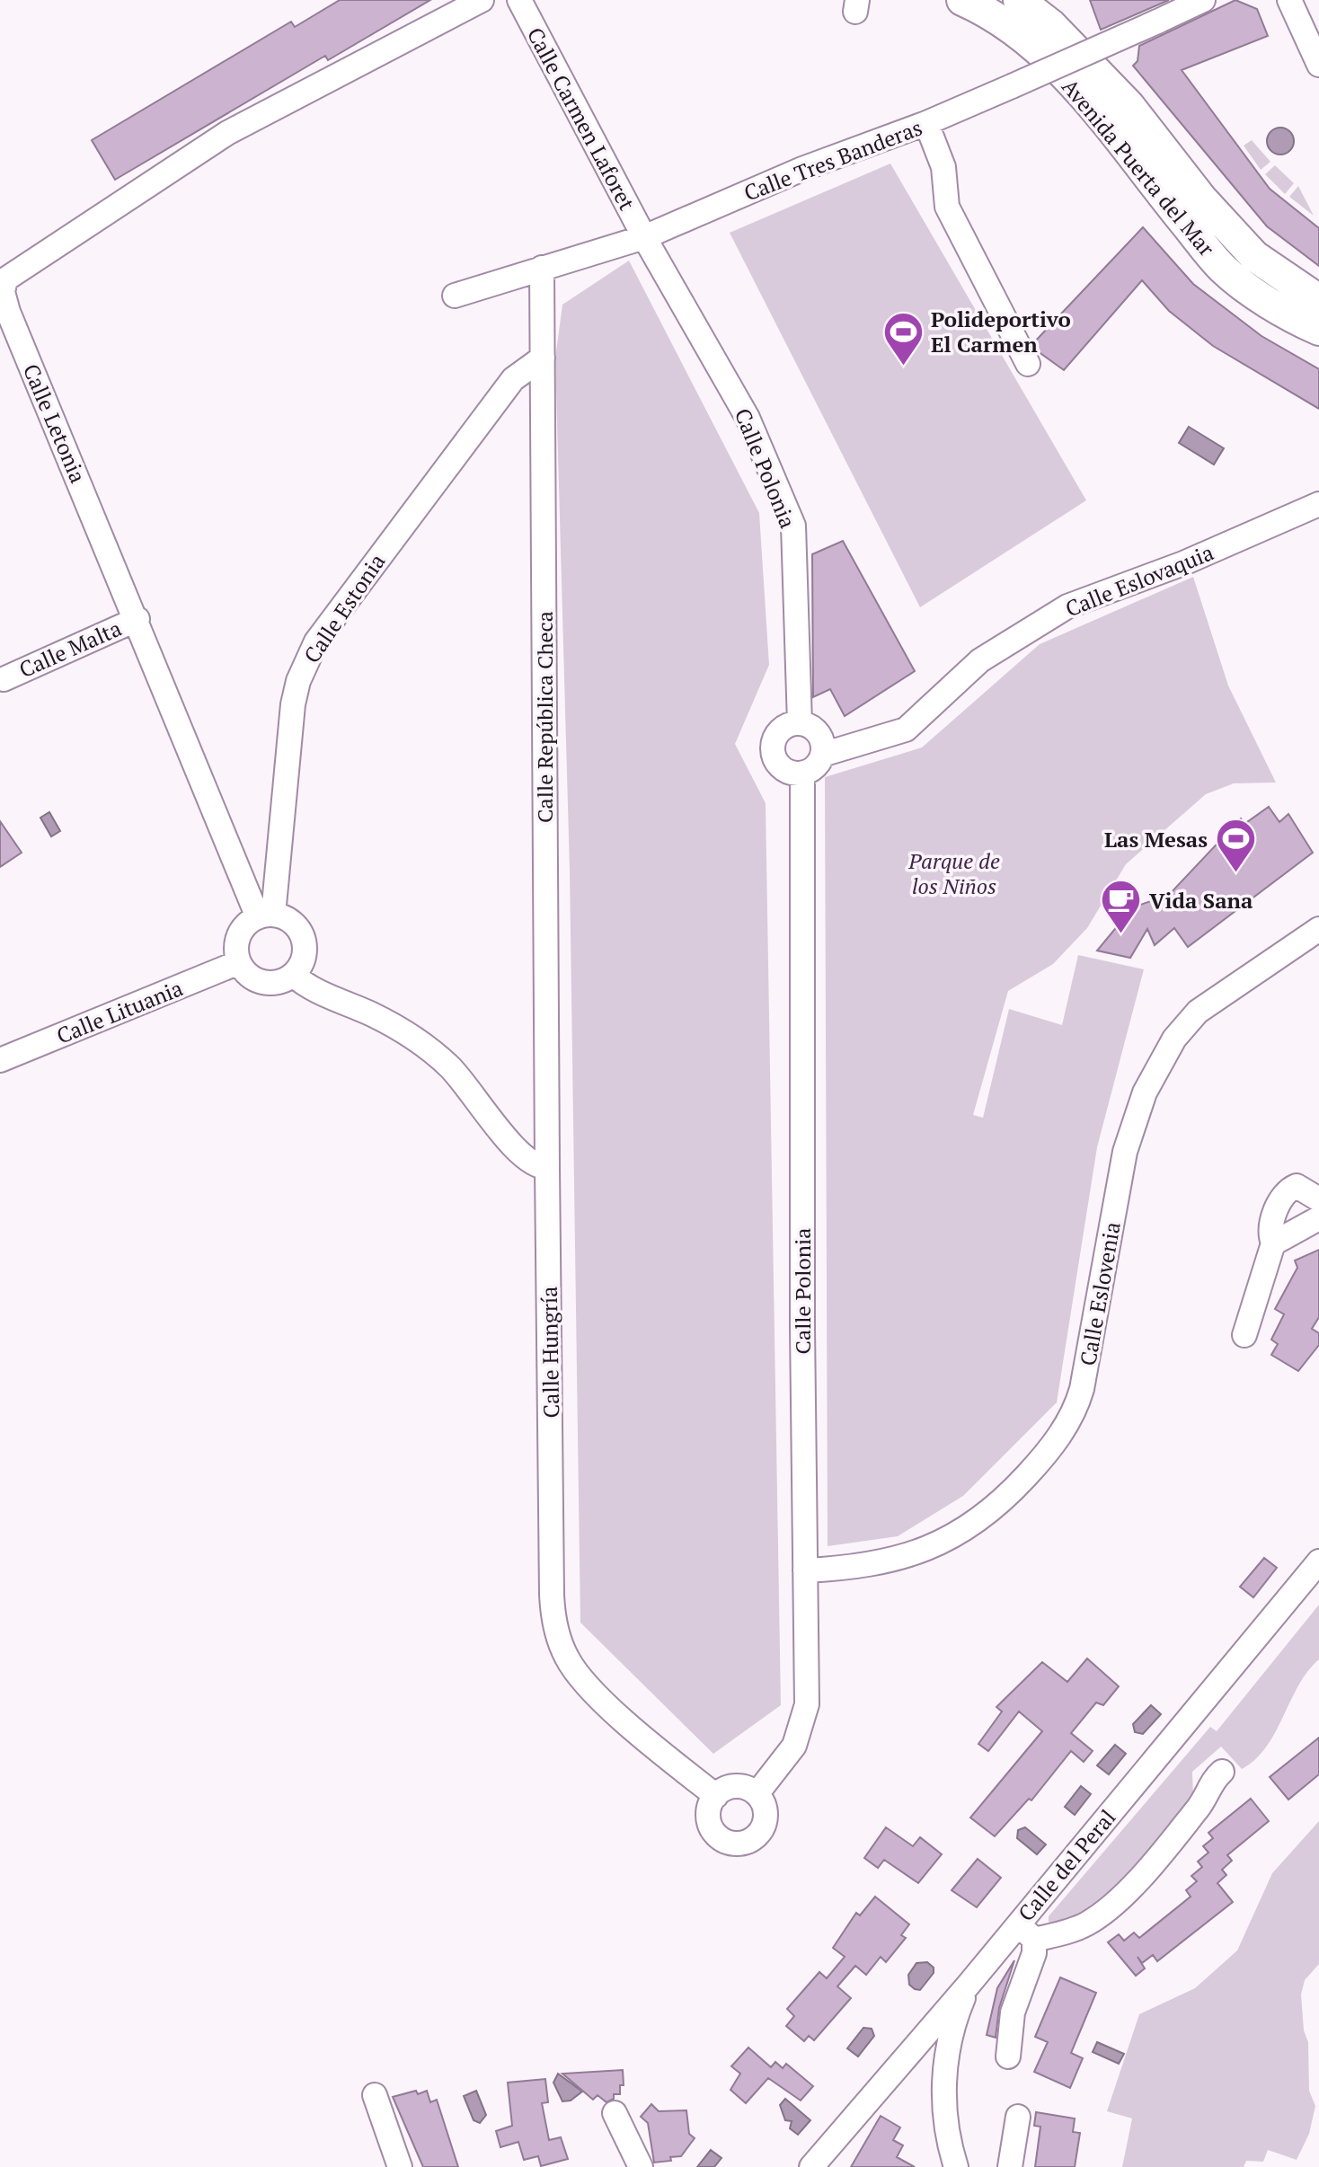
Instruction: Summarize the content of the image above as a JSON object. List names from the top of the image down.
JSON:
{
  "streets": {
    "main road": ["Avenida Puerta del Mar"],
    "street": [
      "Calle Carmen Laforet",
      "Calle Tres Banderas",
      "Calle Letonia",
      "Calle Polonia",
      "Calle Eslovaquia",
      "Calle Estonia",
      "Calle Malta",
      "Calle República Checa",
      "Calle Lituania",
      "Calle Eslovenia",
      "Calle Hungría",
      "Calle del Peral"
    ]
  },
  "crossings": [
    ["Calle Carmen Laforet", "Calle Tres Banderas"],
    ["Calle Carmen Laforet", "Calle Polonia"],
    ["Calle Tres Banderas", "Calle Polonia"],
    ["Calle Tres Banderas", "Calle República Checa"],
    ["Calle Letonia", "Calle Estonia"],
    ["Calle Letonia", "Calle Malta"],
    ["Calle Letonia", "Calle Lituania"],
    ["Calle Polonia", "Calle Eslovaquia"],
    ["Calle Polonia", "Calle Eslovenia"],
    ["Calle Polonia", "Calle Hungría"],
    ["Calle Estonia", "Calle República Checa"],
    ["Calle Estonia", "Calle Lituania"],
    ["Calle República Checa", "Calle Hungría"]
  ],
  "parks": ["Parque de los Niños"],
  "places": {
    "sports": ["Polideportivo El Carmen", "Las Mesas"],
    "cafe": ["Vida Sana"]
  }
}
